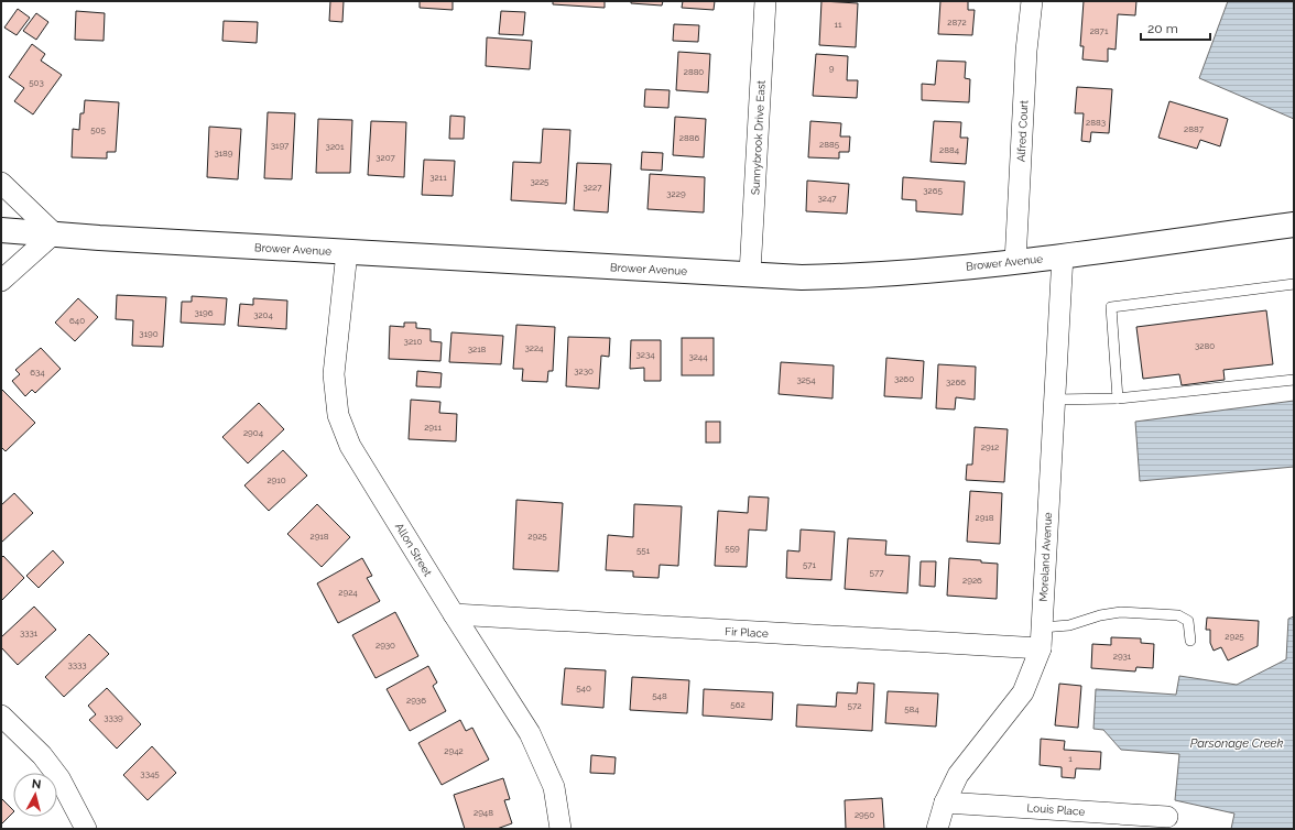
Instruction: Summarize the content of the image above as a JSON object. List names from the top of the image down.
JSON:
{
  "streets": {
    "main road": ["Brower Avenue"],
    "street": [
      "Alfred Court",
      "Sunnybrook Drive East",
      "Allon Street",
      "Moreland Avenue",
      "Fir Place",
      "Louis Place"
    ]
  },
  "crossings": [
    ["Alfred Court", "Brower Avenue"],
    ["Sunnybrook Drive East", "Brower Avenue"],
    ["Brower Avenue", "Allon Street"],
    ["Brower Avenue", "Moreland Avenue"],
    ["Allon Street", "Fir Place"],
    ["Moreland Avenue", "Fir Place"],
    ["Moreland Avenue", "Louis Place"]
  ],
  "water": ["Parsonage Creek"],
  "house_numbers": [
    "2872",
    "11",
    "2871",
    "9",
    "2880",
    "503",
    "2883",
    "2887",
    "505",
    "2886",
    "2885",
    "3197",
    "3201",
    "2884",
    "3189",
    "3207",
    "3211",
    "3225",
    "3227",
    "3265",
    "3229",
    "3247",
    "3196",
    "3204",
    "640",
    "3190",
    "3210",
    "3280",
    "3224",
    "3218",
    "3234",
    "3244",
    "3230",
    "634",
    "3260",
    "3254",
    "3266",
    "2911",
    "2904",
    "2912",
    "2910",
    "2918",
    "2918",
    "2925",
    "559",
    "551",
    "571",
    "577",
    "2926",
    "2924",
    "3331",
    "2925",
    "2930",
    "2931",
    "3333",
    "540",
    "548",
    "2936",
    "562",
    "572",
    "584",
    "3339",
    "2942",
    "1",
    "3345",
    "2948",
    "2950"
  ],
  "scale_bar": "20 m",
  "north": "top"
}
